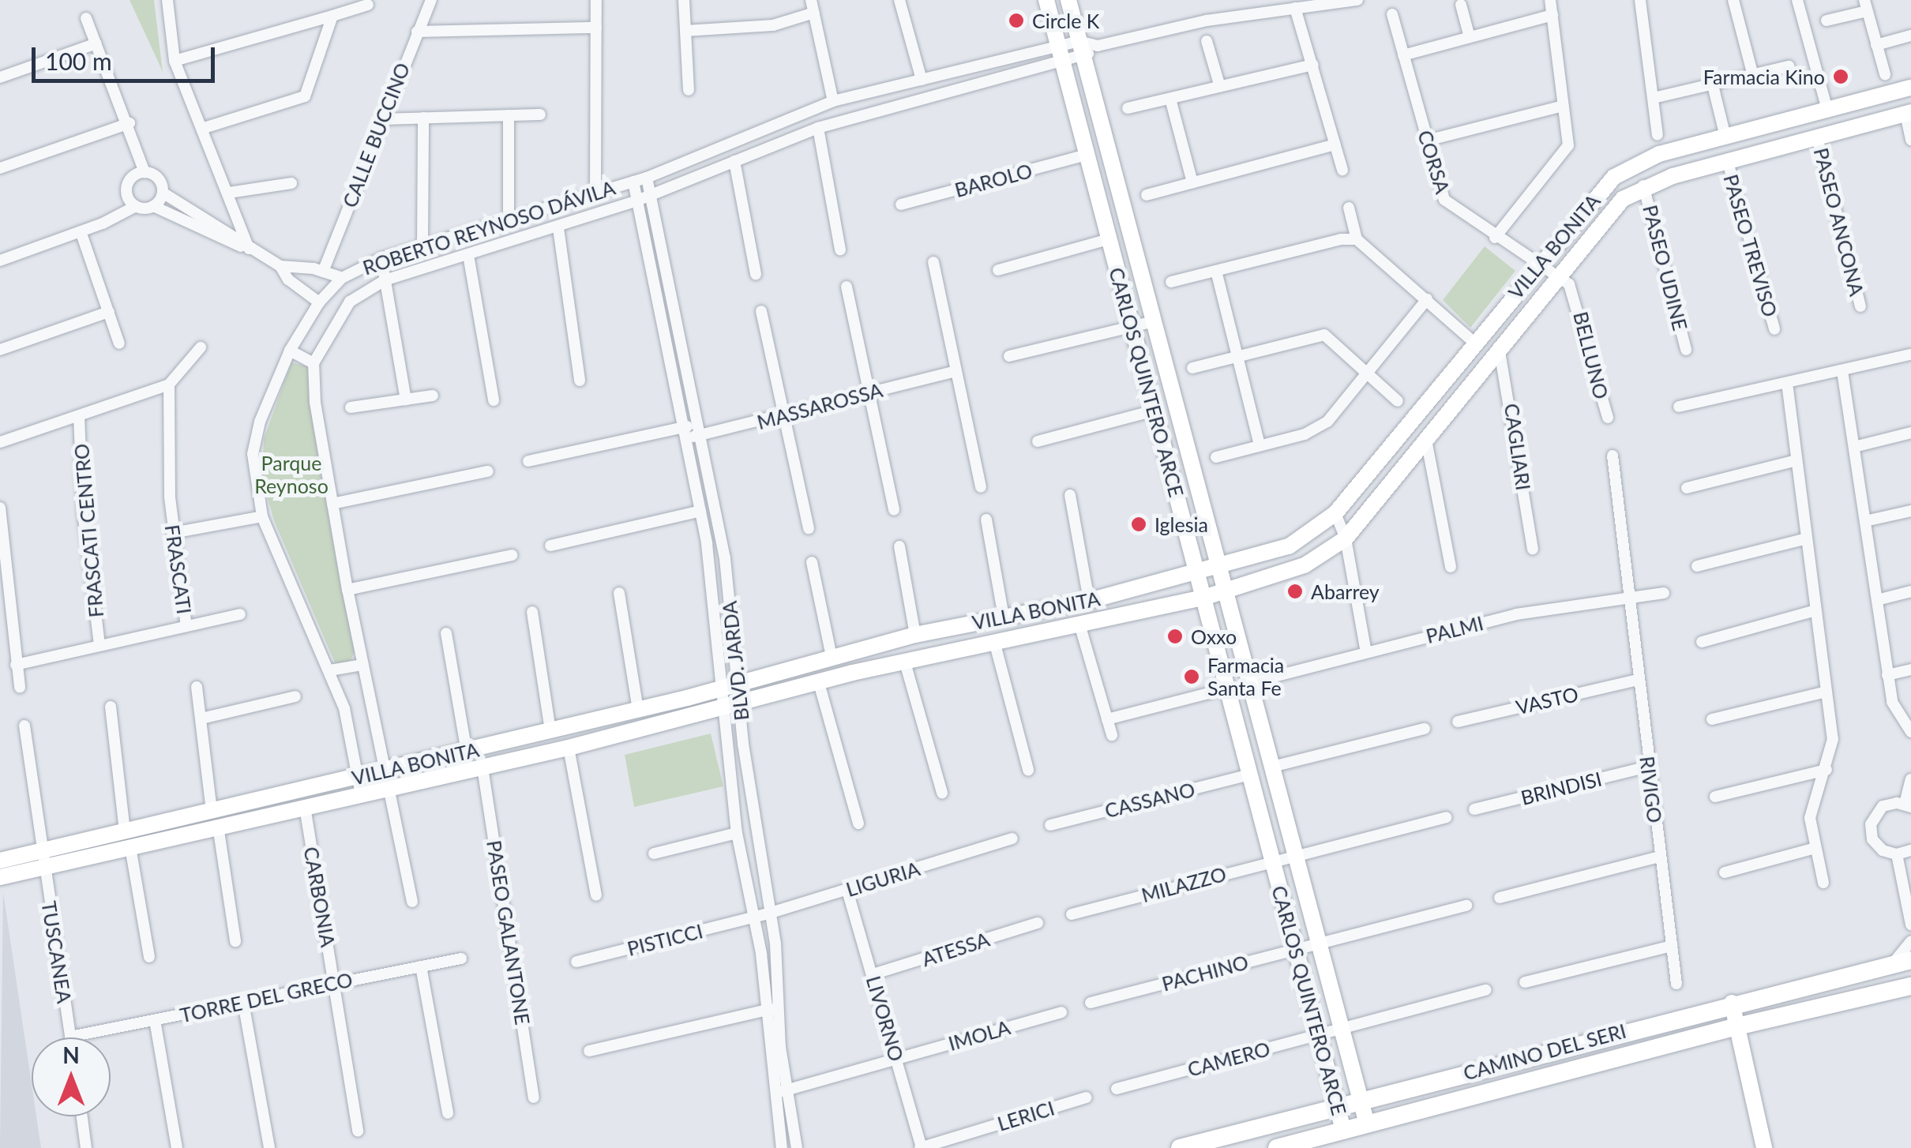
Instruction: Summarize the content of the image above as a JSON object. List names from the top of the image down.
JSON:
{
  "streets": {
    "main road": ["CAMINO DEL SERI"],
    "street": [
      "CALLE BUCCINO",
      "CORSA",
      "BAROLO",
      "PASEO ANCONA",
      "ROBERTO REYNOSO DÁVILA",
      "PASEO TREVISO",
      "VILLA BONITA",
      "PASEO UDINE",
      "BELLUNO",
      "CARLOS QUINTERO ARCE",
      "MASSAROSSA",
      "CAGLIARI",
      "FRASCATI CENTRO",
      "FRASCATI",
      "PALMI",
      "BLVD. JARDA",
      "VASTO",
      "BRINDISI",
      "RIVIGO",
      "CASSANO",
      "LIGURIA",
      "MILAZZO",
      "CARBONIA",
      "PASEO GALANTONE",
      "PISTICCI",
      "ATESSA",
      "TUSCANEA",
      "PACHINO",
      "TORRE DEL GRECO",
      "LIVORNO",
      "IMOLA",
      "CAMERO",
      "LERICI"
    ]
  },
  "crossings": [
    ["CORSA", "VILLA BONITA"],
    ["CORSA", "BELLUNO"],
    ["BAROLO", "CARLOS QUINTERO ARCE"],
    ["PASEO ANCONA", "VILLA BONITA"],
    ["ROBERTO REYNOSO DÁVILA", "VILLA BONITA"],
    ["ROBERTO REYNOSO DÁVILA", "CARLOS QUINTERO ARCE"],
    ["ROBERTO REYNOSO DÁVILA", "BLVD. JARDA"],
    ["PASEO TREVISO", "VILLA BONITA"],
    ["VILLA BONITA", "PASEO UDINE"],
    ["VILLA BONITA", "BELLUNO"],
    ["VILLA BONITA", "CARLOS QUINTERO ARCE"],
    ["VILLA BONITA", "CAGLIARI"],
    ["VILLA BONITA", "BLVD. JARDA"],
    ["VILLA BONITA", "CARBONIA"],
    ["VILLA BONITA", "PASEO GALANTONE"],
    ["VILLA BONITA", "TUSCANEA"],
    ["CARLOS QUINTERO ARCE", "PALMI"],
    ["CARLOS QUINTERO ARCE", "CASSANO"],
    ["CARLOS QUINTERO ARCE", "MILAZZO"],
    ["CARLOS QUINTERO ARCE", "PACHINO"],
    ["CARLOS QUINTERO ARCE", "CAMINO DEL SERI"],
    ["CARLOS QUINTERO ARCE", "CAMERO"],
    ["MASSAROSSA", "BLVD. JARDA"],
    ["FRASCATI CENTRO", "FRASCATI"],
    ["PALMI", "RIVIGO"],
    ["BLVD. JARDA", "LIGURIA"],
    ["BLVD. JARDA", "PISTICCI"],
    ["BLVD. JARDA", "IMOLA"],
    ["VASTO", "RIVIGO"],
    ["BRINDISI", "RIVIGO"],
    ["LIGURIA", "PISTICCI"],
    ["LIGURIA", "LIVORNO"],
    ["CARBONIA", "TORRE DEL GRECO"],
    ["ATESSA", "LIVORNO"],
    ["TUSCANEA", "TORRE DEL GRECO"],
    ["LIVORNO", "IMOLA"],
    ["LIVORNO", "LERICI"]
  ],
  "parks": ["Parque Reynoso"],
  "places": [
    "Circle K",
    "Farmacia Kino",
    "Iglesia",
    "Abarrey",
    "Oxxo",
    "Farmacia Santa Fe"
  ],
  "scale_bar": "100 m",
  "north": "top"
}
